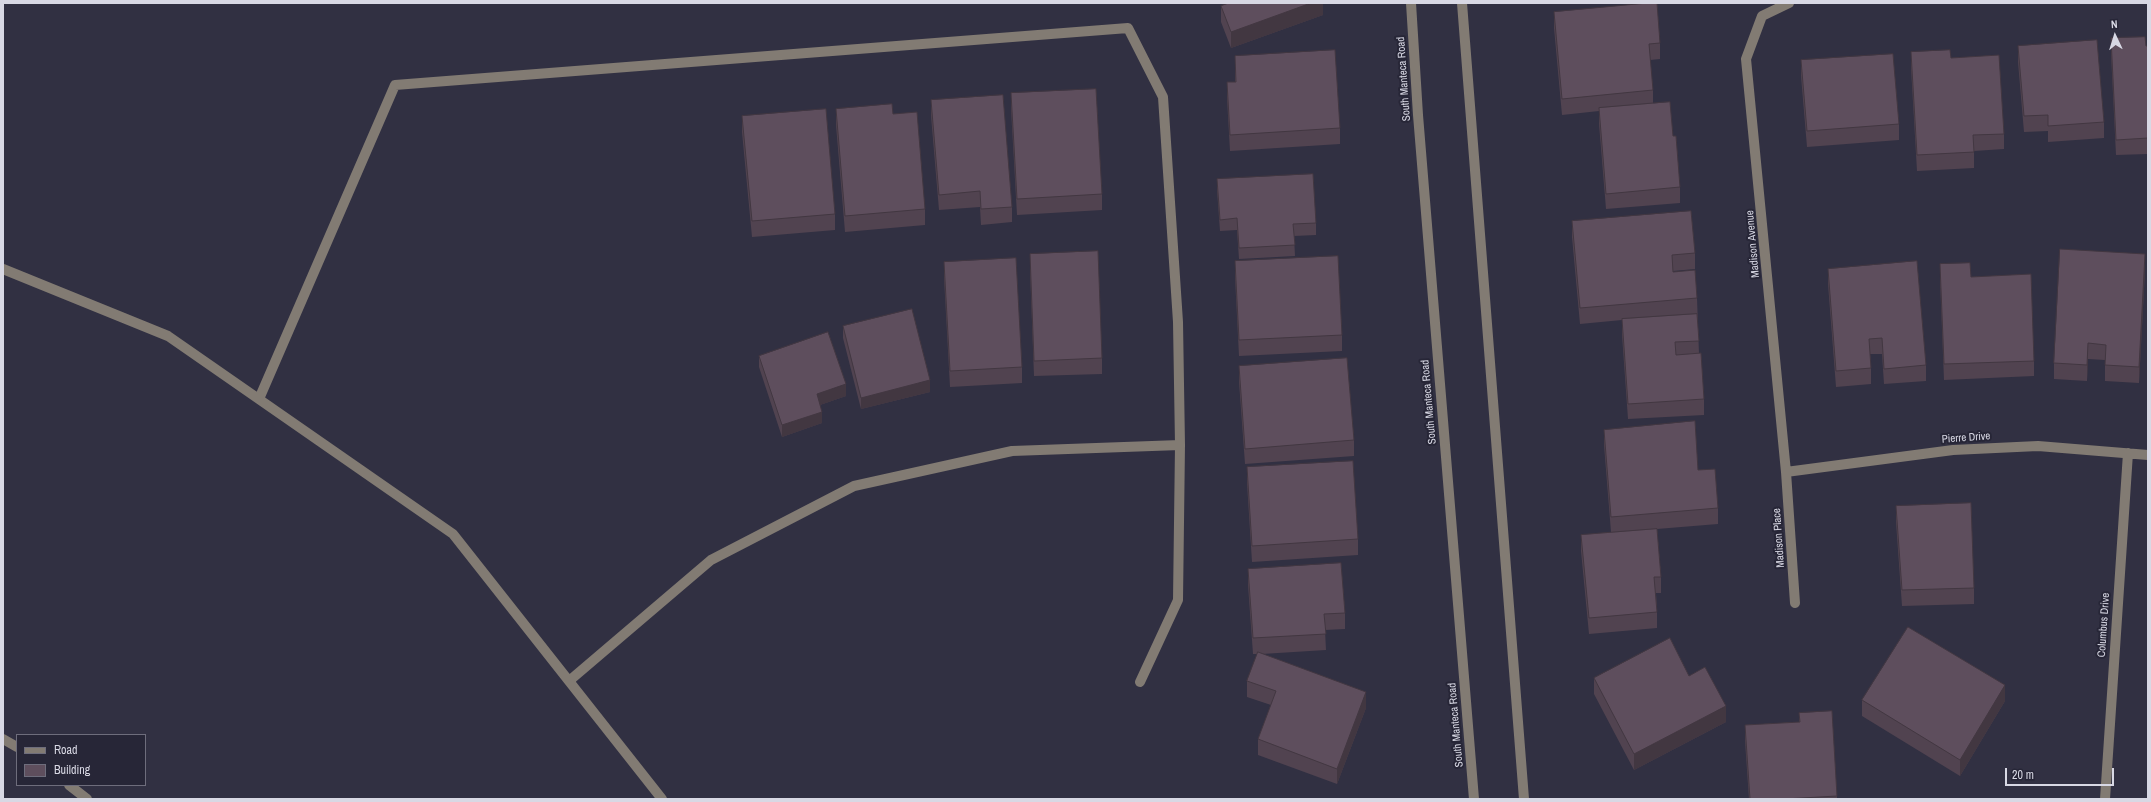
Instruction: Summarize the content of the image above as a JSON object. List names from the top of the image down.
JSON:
{
  "streets": {
    "street": [
      "South Manteca Road",
      "Madison Avenue",
      "Pierre Drive",
      "Madison Place",
      "Columbus Drive"
    ]
  },
  "crossings": [
    ["Madison Avenue", "Pierre Drive"],
    ["Madison Avenue", "Madison Place"],
    ["Pierre Drive", "Madison Place"],
    ["Pierre Drive", "Columbus Drive"]
  ],
  "legend": ["Road", "Building"],
  "scale_bar": "20 m",
  "north": "top"
}
